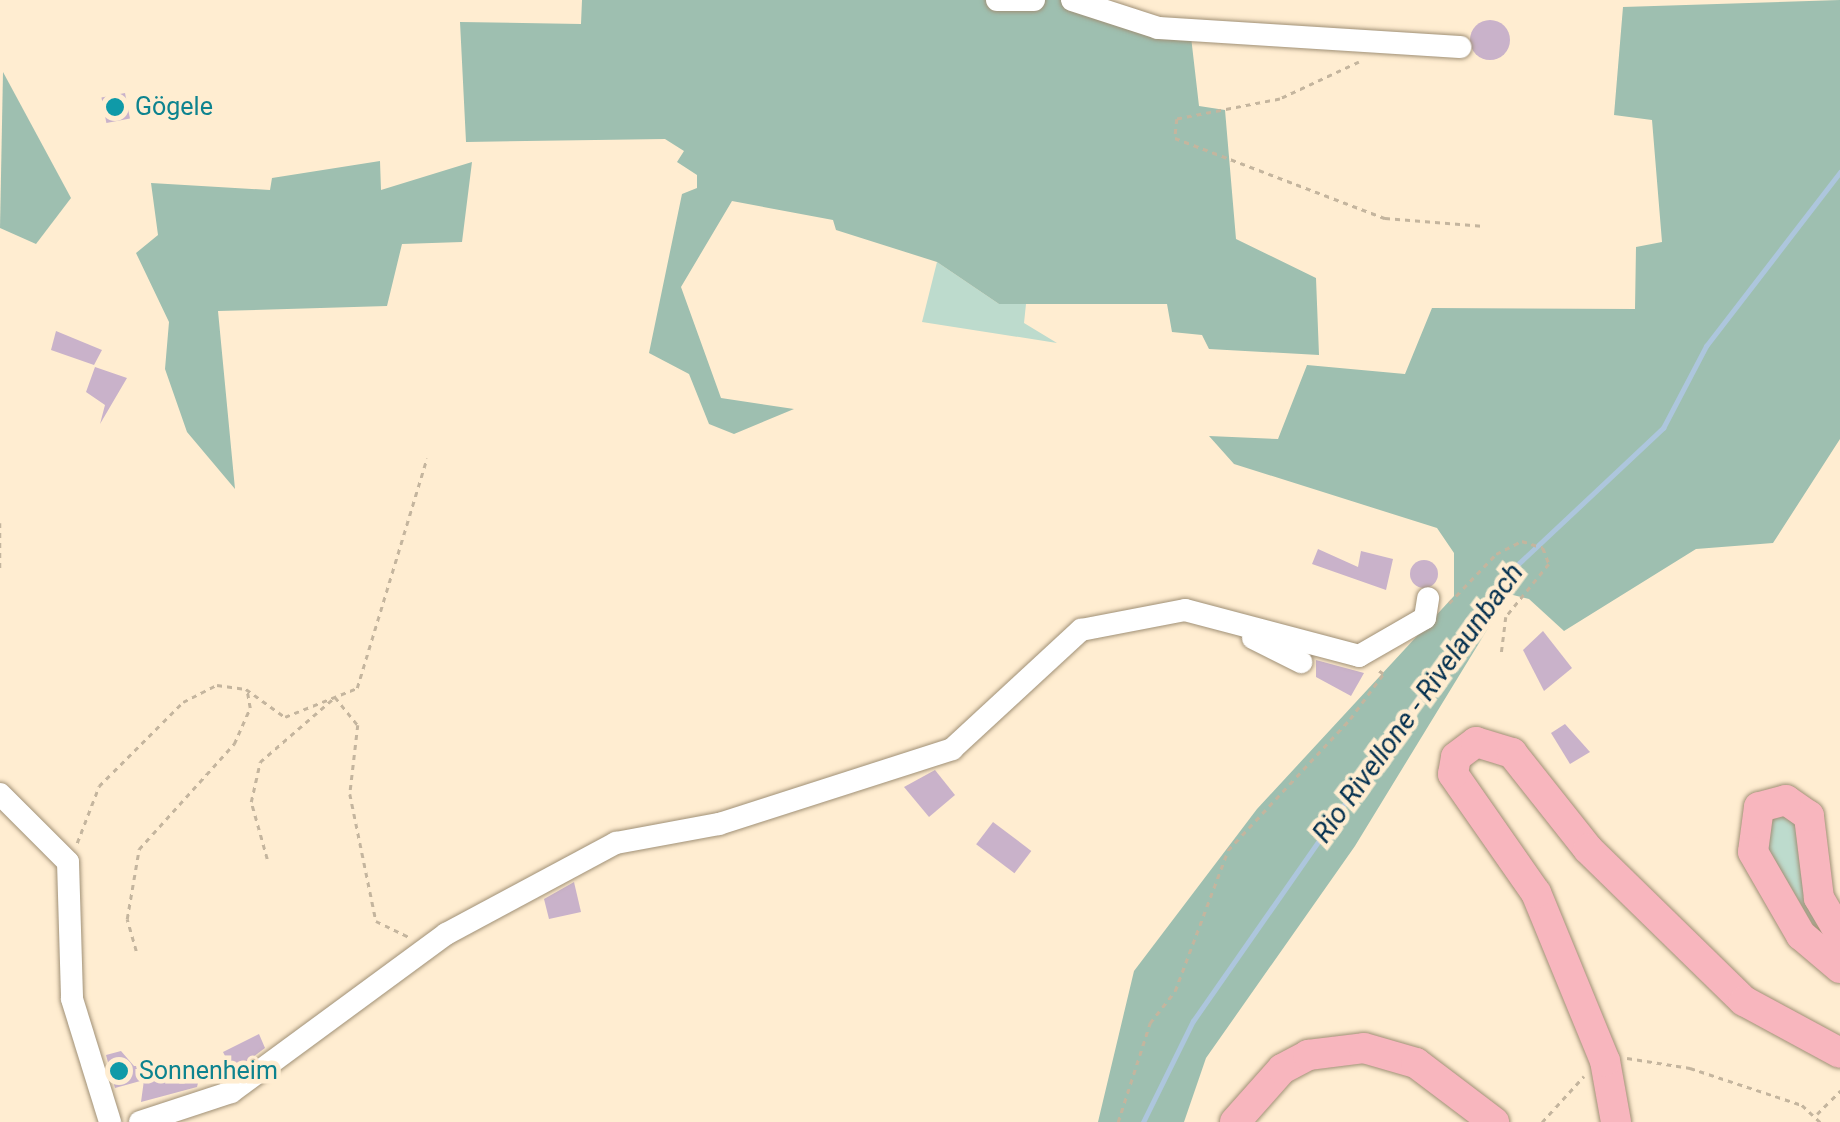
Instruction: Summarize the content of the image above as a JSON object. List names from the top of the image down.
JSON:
{
  "water": ["Rio Rivellone - Rivelaunbach"],
  "places": ["Gögele", "Sonnenheim"]
}
